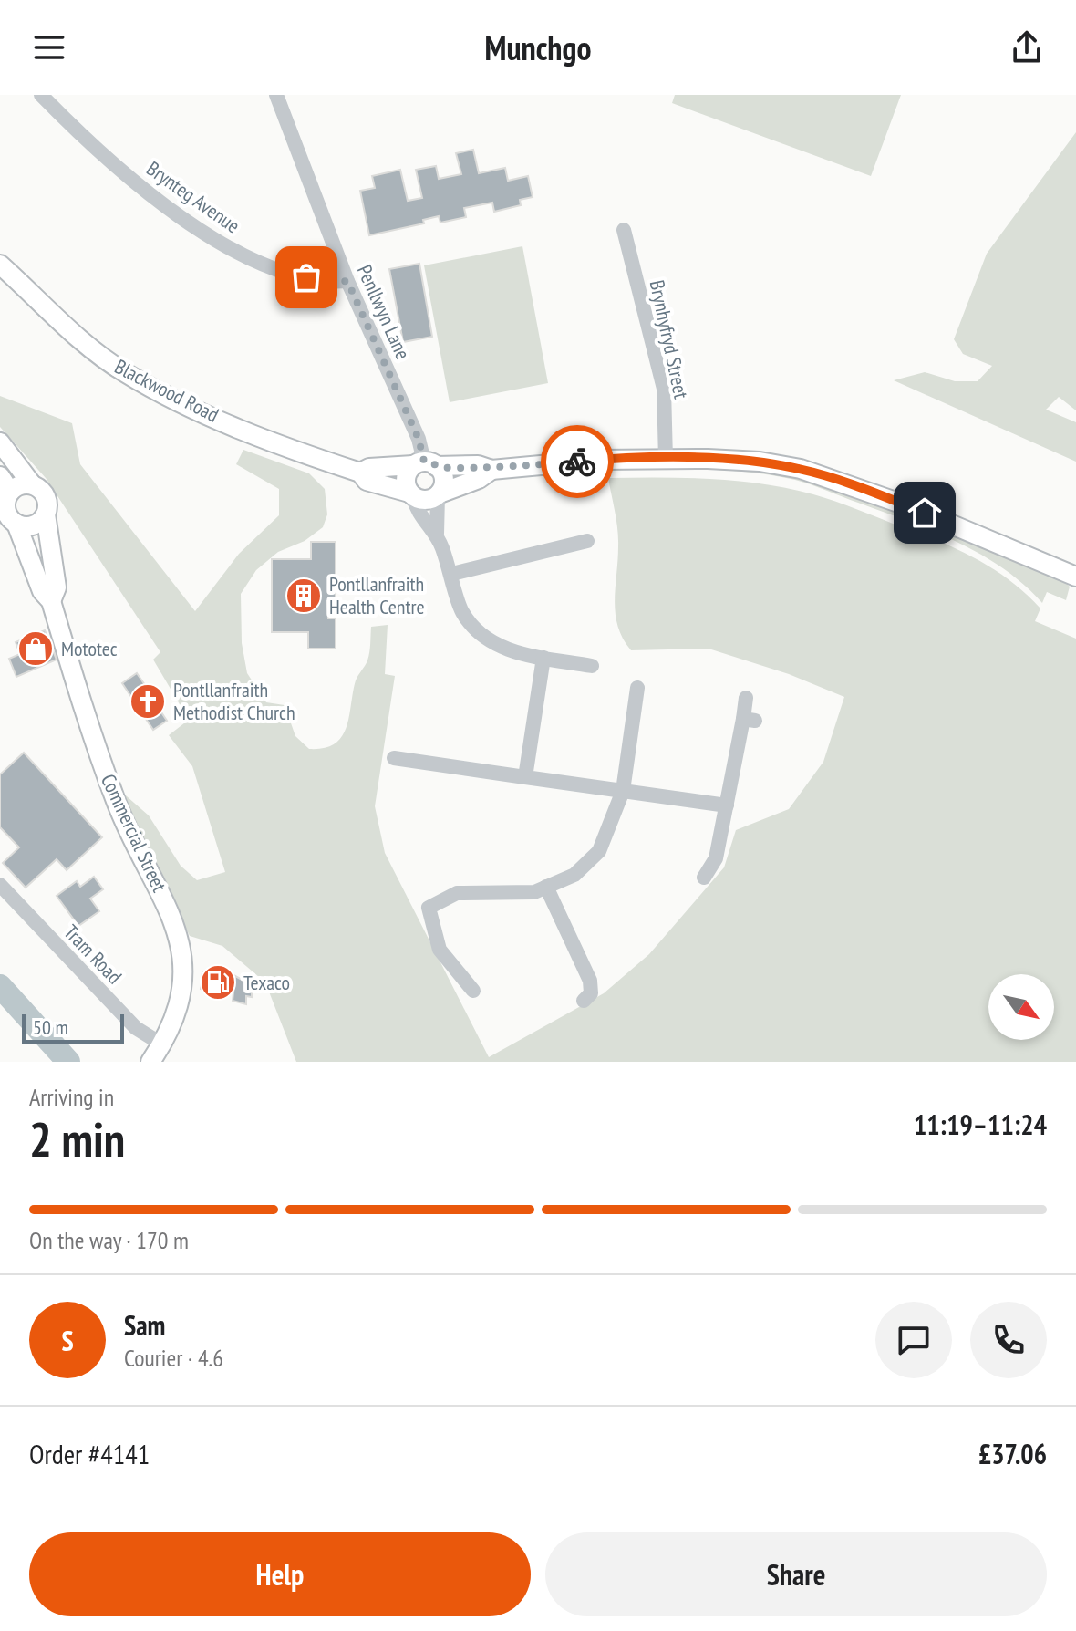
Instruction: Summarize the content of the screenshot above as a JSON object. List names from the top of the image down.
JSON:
{
  "streets": {
    "main road": ["Blackwood Road", "Commercial Street"],
    "street": [
      "Brynteg Avenue",
      "Penllwyn Lane",
      "Brynhyfryd Street",
      "Tram Road"
    ]
  },
  "crossings": [
    ["Brynteg Avenue", "Penllwyn Lane"],
    ["Penllwyn Lane", "Blackwood Road"],
    ["Commercial Street", "Tram Road"]
  ],
  "places": {
    "building": ["Pontllanfraith Health Centre"],
    "shop": ["Mototec"],
    "church": ["Pontllanfraith Methodist Church"],
    "fuel station": ["Texaco"]
  },
  "scale_bar": "50 m",
  "north": "bottom right",
  "page": {
    "header": "Munchgo",
    "scale": "50 m",
    "heading": ["2 min", "Arriving in", "11:19–11:24"],
    "panel": [
      "Sam",
      "Courier · 4.6",
      "Order #4141",
      "£37.06"
    ],
    "bar": "On the way · 170 m",
    "round": "S",
    "buttons": ["Help", "Share"]
  }
}
